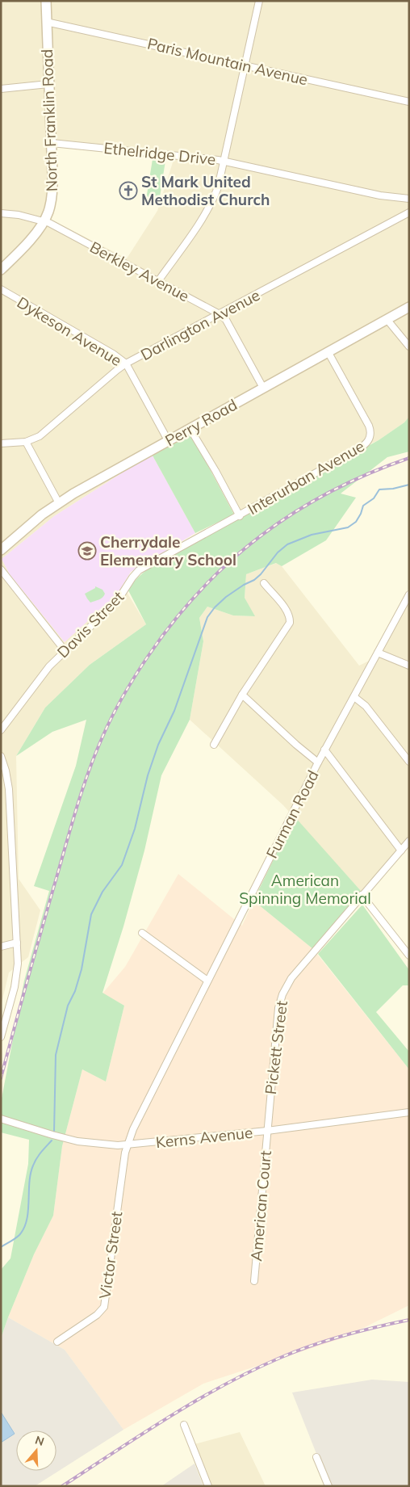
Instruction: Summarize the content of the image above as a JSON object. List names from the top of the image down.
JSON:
{
  "streets": {
    "street": [
      "Paris Mountain Avenue",
      "North Franklin Road",
      "Ethelridge Drive",
      "Berkley Avenue",
      "Darlington Avenue",
      "Dykeson Avenue",
      "Perry Road",
      "Interurban Avenue",
      "Davis Street",
      "Furman Road",
      "Pickett Street",
      "Kerns Avenue",
      "American Court",
      "Victor Street"
    ]
  },
  "crossings": [
    ["Paris Mountain Avenue", "North Franklin Road"],
    ["North Franklin Road", "Ethelridge Drive"],
    ["North Franklin Road", "Berkley Avenue"],
    ["Berkley Avenue", "Darlington Avenue"],
    ["Berkley Avenue", "Perry Road"],
    ["Darlington Avenue", "Dykeson Avenue"],
    ["Dykeson Avenue", "Perry Road"],
    ["Perry Road", "Interurban Avenue"],
    ["Interurban Avenue", "Davis Street"],
    ["Furman Road", "Kerns Avenue"],
    ["Furman Road", "Victor Street"],
    ["Pickett Street", "Kerns Avenue"],
    ["Pickett Street", "American Court"],
    ["Kerns Avenue", "American Court"],
    ["Kerns Avenue", "Victor Street"]
  ],
  "parks": ["American Spinning Memorial"],
  "places": {
    "church": ["St Mark United Methodist Church"],
    "school or university": ["Cherrydale Elementary School"]
  },
  "north": "top"
}
